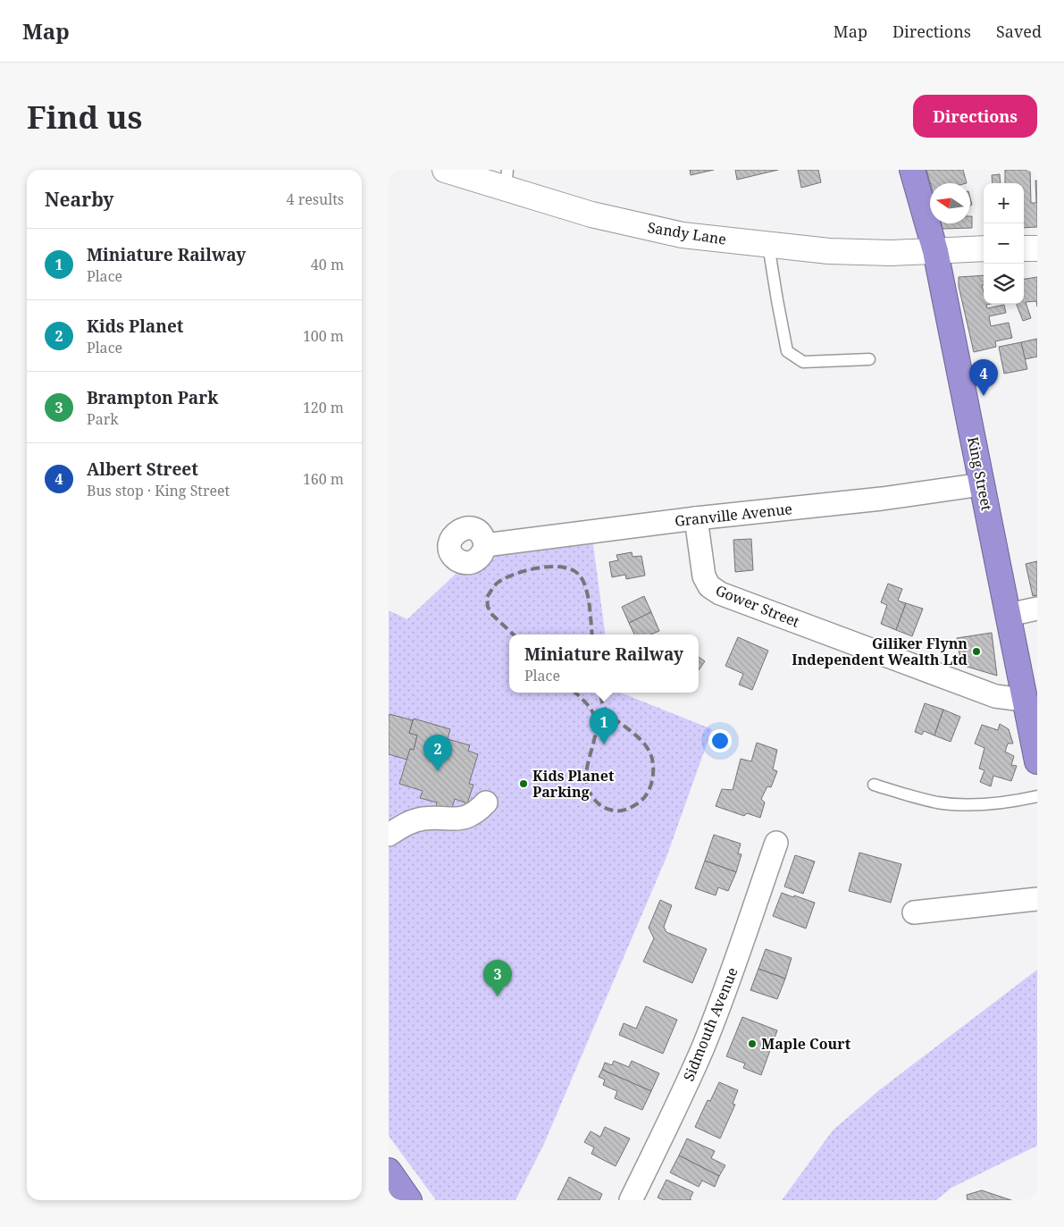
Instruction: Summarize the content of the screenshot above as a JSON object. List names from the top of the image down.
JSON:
{
  "streets": {
    "highway": ["King Street"],
    "street": [
      "Sandy Lane",
      "Granville Avenue",
      "Gower Street",
      "Sidmouth Avenue"
    ]
  },
  "crossings": [
    ["Sandy Lane", "King Street"],
    ["King Street", "Granville Avenue"],
    ["King Street", "Gower Street"],
    ["Granville Avenue", "Gower Street"]
  ],
  "places": ["Giliker Flynn Independent Wealth Ltd", "Kids Planet Parking", "Maple Court"],
  "north": "left",
  "page": {
    "header": "Map",
    "nav": ["Map", "Directions", "Saved"],
    "buttons": "Directions",
    "title": "Find us",
    "heading": ["Nearby", "4 results"],
    "map_buttons": ["+", "−"],
    "list": [
      {
        "mark": "1",
        "name": "Miniature Railway",
        "note": "Place",
        "value": "40 m"
      },
      {
        "mark": "2",
        "name": "Kids Planet",
        "note": "Place",
        "value": "100 m"
      },
      {
        "mark": "3",
        "name": "Brampton Park",
        "note": "Park",
        "value": "120 m"
      },
      {
        "mark": "4",
        "name": "Albert Street",
        "note": "Bus stop · King Street",
        "value": "160 m"
      }
    ],
    "pins": [
      "4",
      "1",
      "2",
      "3"
    ],
    "popup": ["Miniature Railway", "Place"]
  }
}
